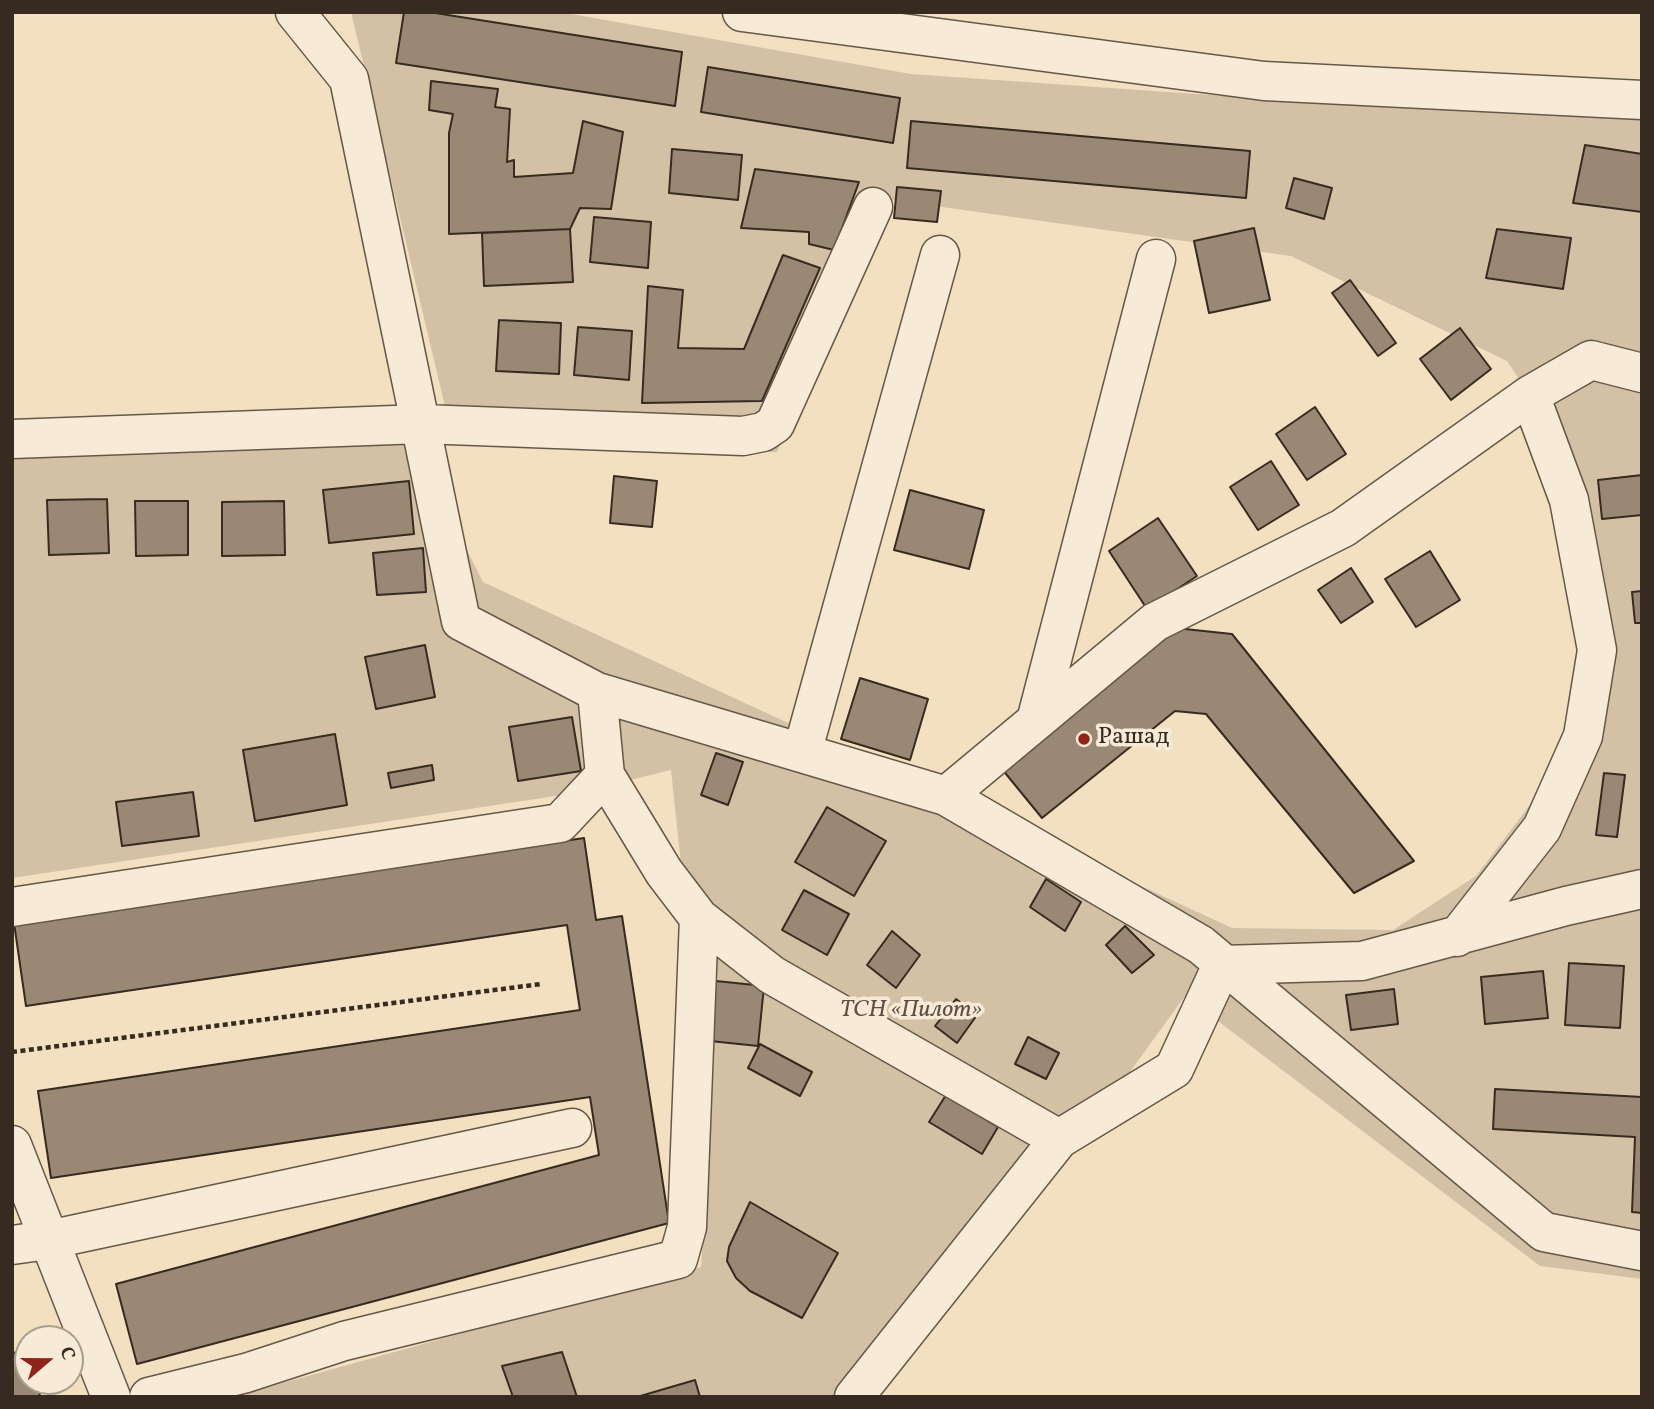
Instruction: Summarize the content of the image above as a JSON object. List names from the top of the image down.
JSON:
{
  "parks": ["ТСН «Пилот»"],
  "places": ["Рашад"],
  "north": "right"
}
